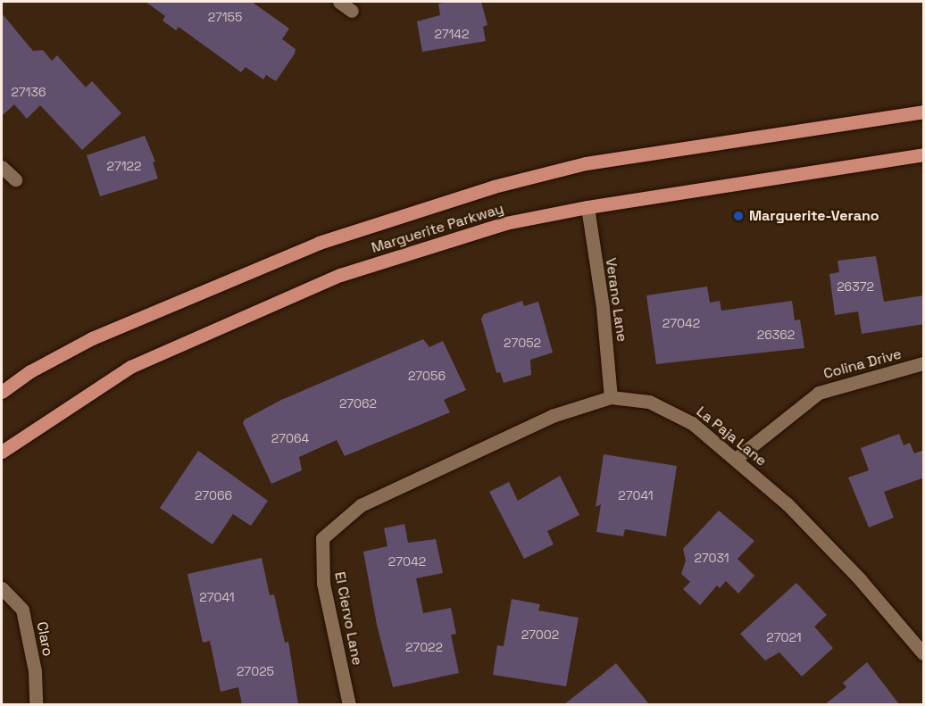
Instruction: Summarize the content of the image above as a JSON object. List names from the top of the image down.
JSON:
{
  "streets": {
    "main road": ["Marguerite Parkway"],
    "street": [
      "Verano Lane",
      "Colina Drive",
      "La Paja Lane",
      "El Ciervo Lane",
      "Claro"
    ]
  },
  "crossings": [
    ["Marguerite Parkway", "Verano Lane"],
    ["Verano Lane", "La Paja Lane"],
    ["Colina Drive", "La Paja Lane"],
    ["La Paja Lane", "El Ciervo Lane"]
  ],
  "places": ["Marguerite-Verano"],
  "house_numbers": [
    "27155",
    "27142",
    "27136",
    "27122",
    "26372",
    "27042",
    "26362",
    "27052",
    "27056",
    "27062",
    "27064",
    "27066",
    "27041",
    "27031",
    "27042",
    "27041",
    "27002",
    "27021",
    "27022",
    "27025"
  ]
}
